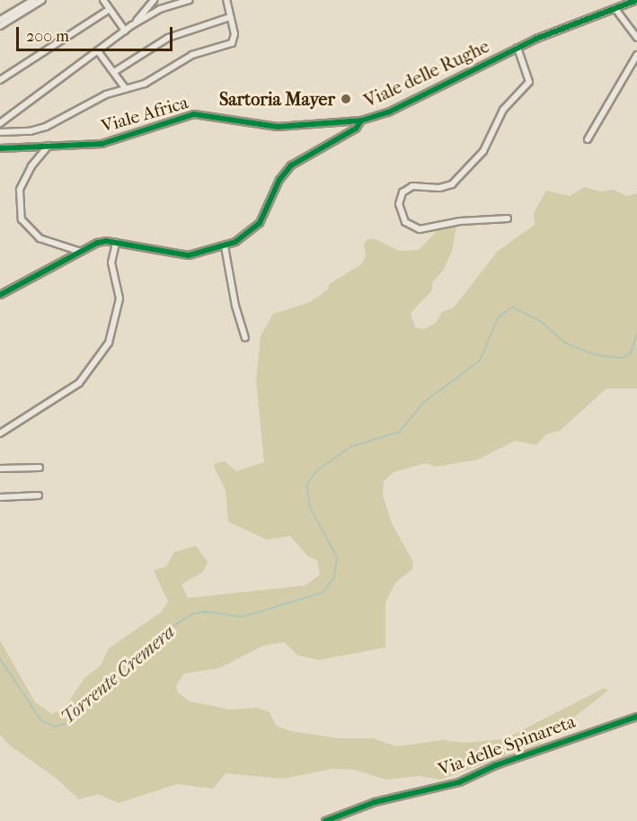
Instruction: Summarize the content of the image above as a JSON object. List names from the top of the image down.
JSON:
{
  "streets": {
    "street": ["Viale delle Rughe", "Viale Africa", "Via delle Spinareta"]
  },
  "crossings": [
    ["Viale delle Rughe", "Viale Africa"]
  ],
  "water": ["Torrente Cremera"],
  "places": ["Sartoria Mayer"],
  "scale_bar": "200 m"
}
